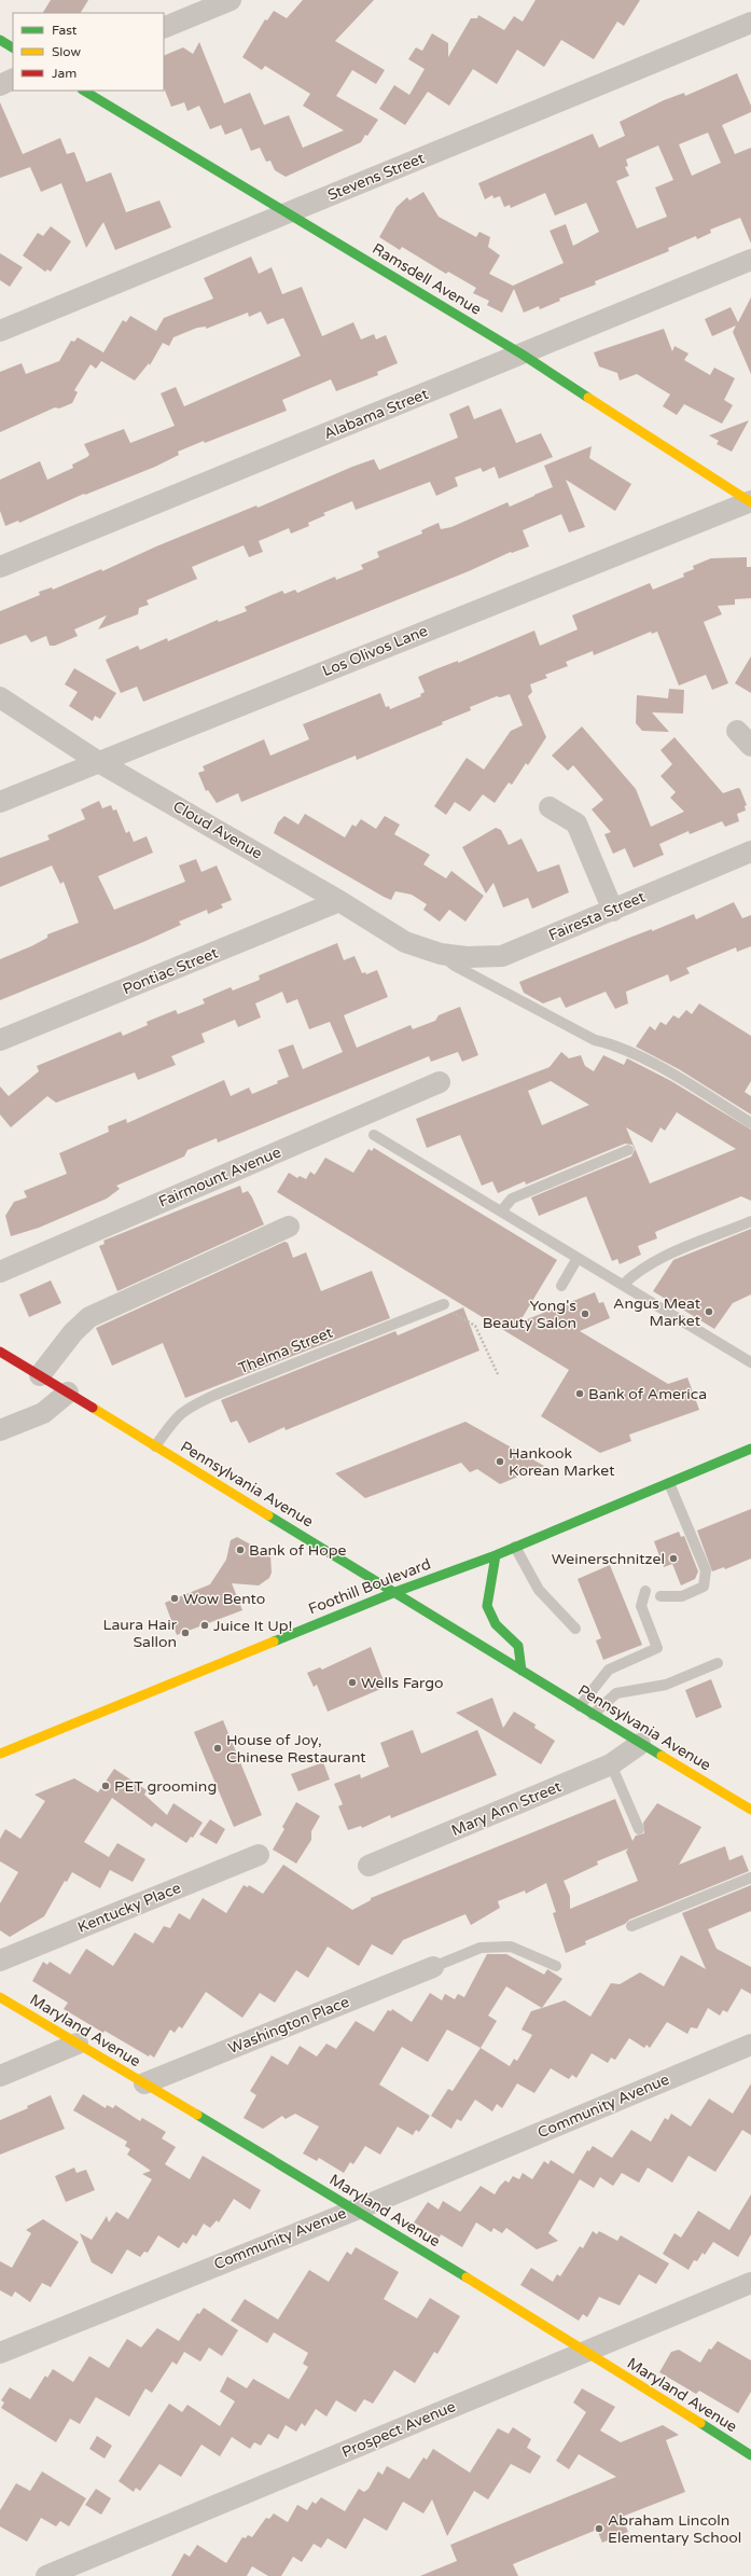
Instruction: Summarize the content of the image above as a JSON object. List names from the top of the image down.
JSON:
{
  "streets": {
    "main road": [
      "Ramsdell Avenue",
      "Pennsylvania Avenue",
      "Foothill Boulevard",
      "Maryland Avenue"
    ],
    "street": [
      "Stevens Street",
      "Alabama Street",
      "Los Olivos Lane",
      "Cloud Avenue",
      "Fairesta Street",
      "Pontiac Street",
      "Fairmount Avenue",
      "Mary Ann Street",
      "Kentucky Place",
      "Washington Place",
      "Community Avenue",
      "Prospect Avenue"
    ],
    "lane": ["Thelma Street"]
  },
  "crossings": [
    ["Stevens Street", "Ramsdell Avenue"],
    ["Ramsdell Avenue", "Alabama Street"],
    ["Ramsdell Avenue", "Los Olivos Lane"],
    ["Los Olivos Lane", "Cloud Avenue"],
    ["Cloud Avenue", "Fairesta Street"],
    ["Cloud Avenue", "Pontiac Street"],
    ["Thelma Street", "Pennsylvania Avenue"],
    ["Pennsylvania Avenue", "Foothill Boulevard"],
    ["Pennsylvania Avenue", "Mary Ann Street"],
    ["Washington Place", "Maryland Avenue"],
    ["Maryland Avenue", "Community Avenue"],
    ["Maryland Avenue", "Prospect Avenue"]
  ],
  "places": [
    "Angus Meat Market",
    "Yong's Beauty Salon",
    "Bank of America",
    "Hankook Korean Market",
    "Bank of Hope",
    "Weinerschnitzel",
    "Wow Bento",
    "Juice It Up!",
    "Laura Hair Sallon",
    "Wells Fargo",
    "House of Joy, Chinese Restaurant",
    "PET grooming",
    "Abraham Lincoln Elementary School"
  ],
  "legend": ["Fast", "Slow", "Jam"]
}
